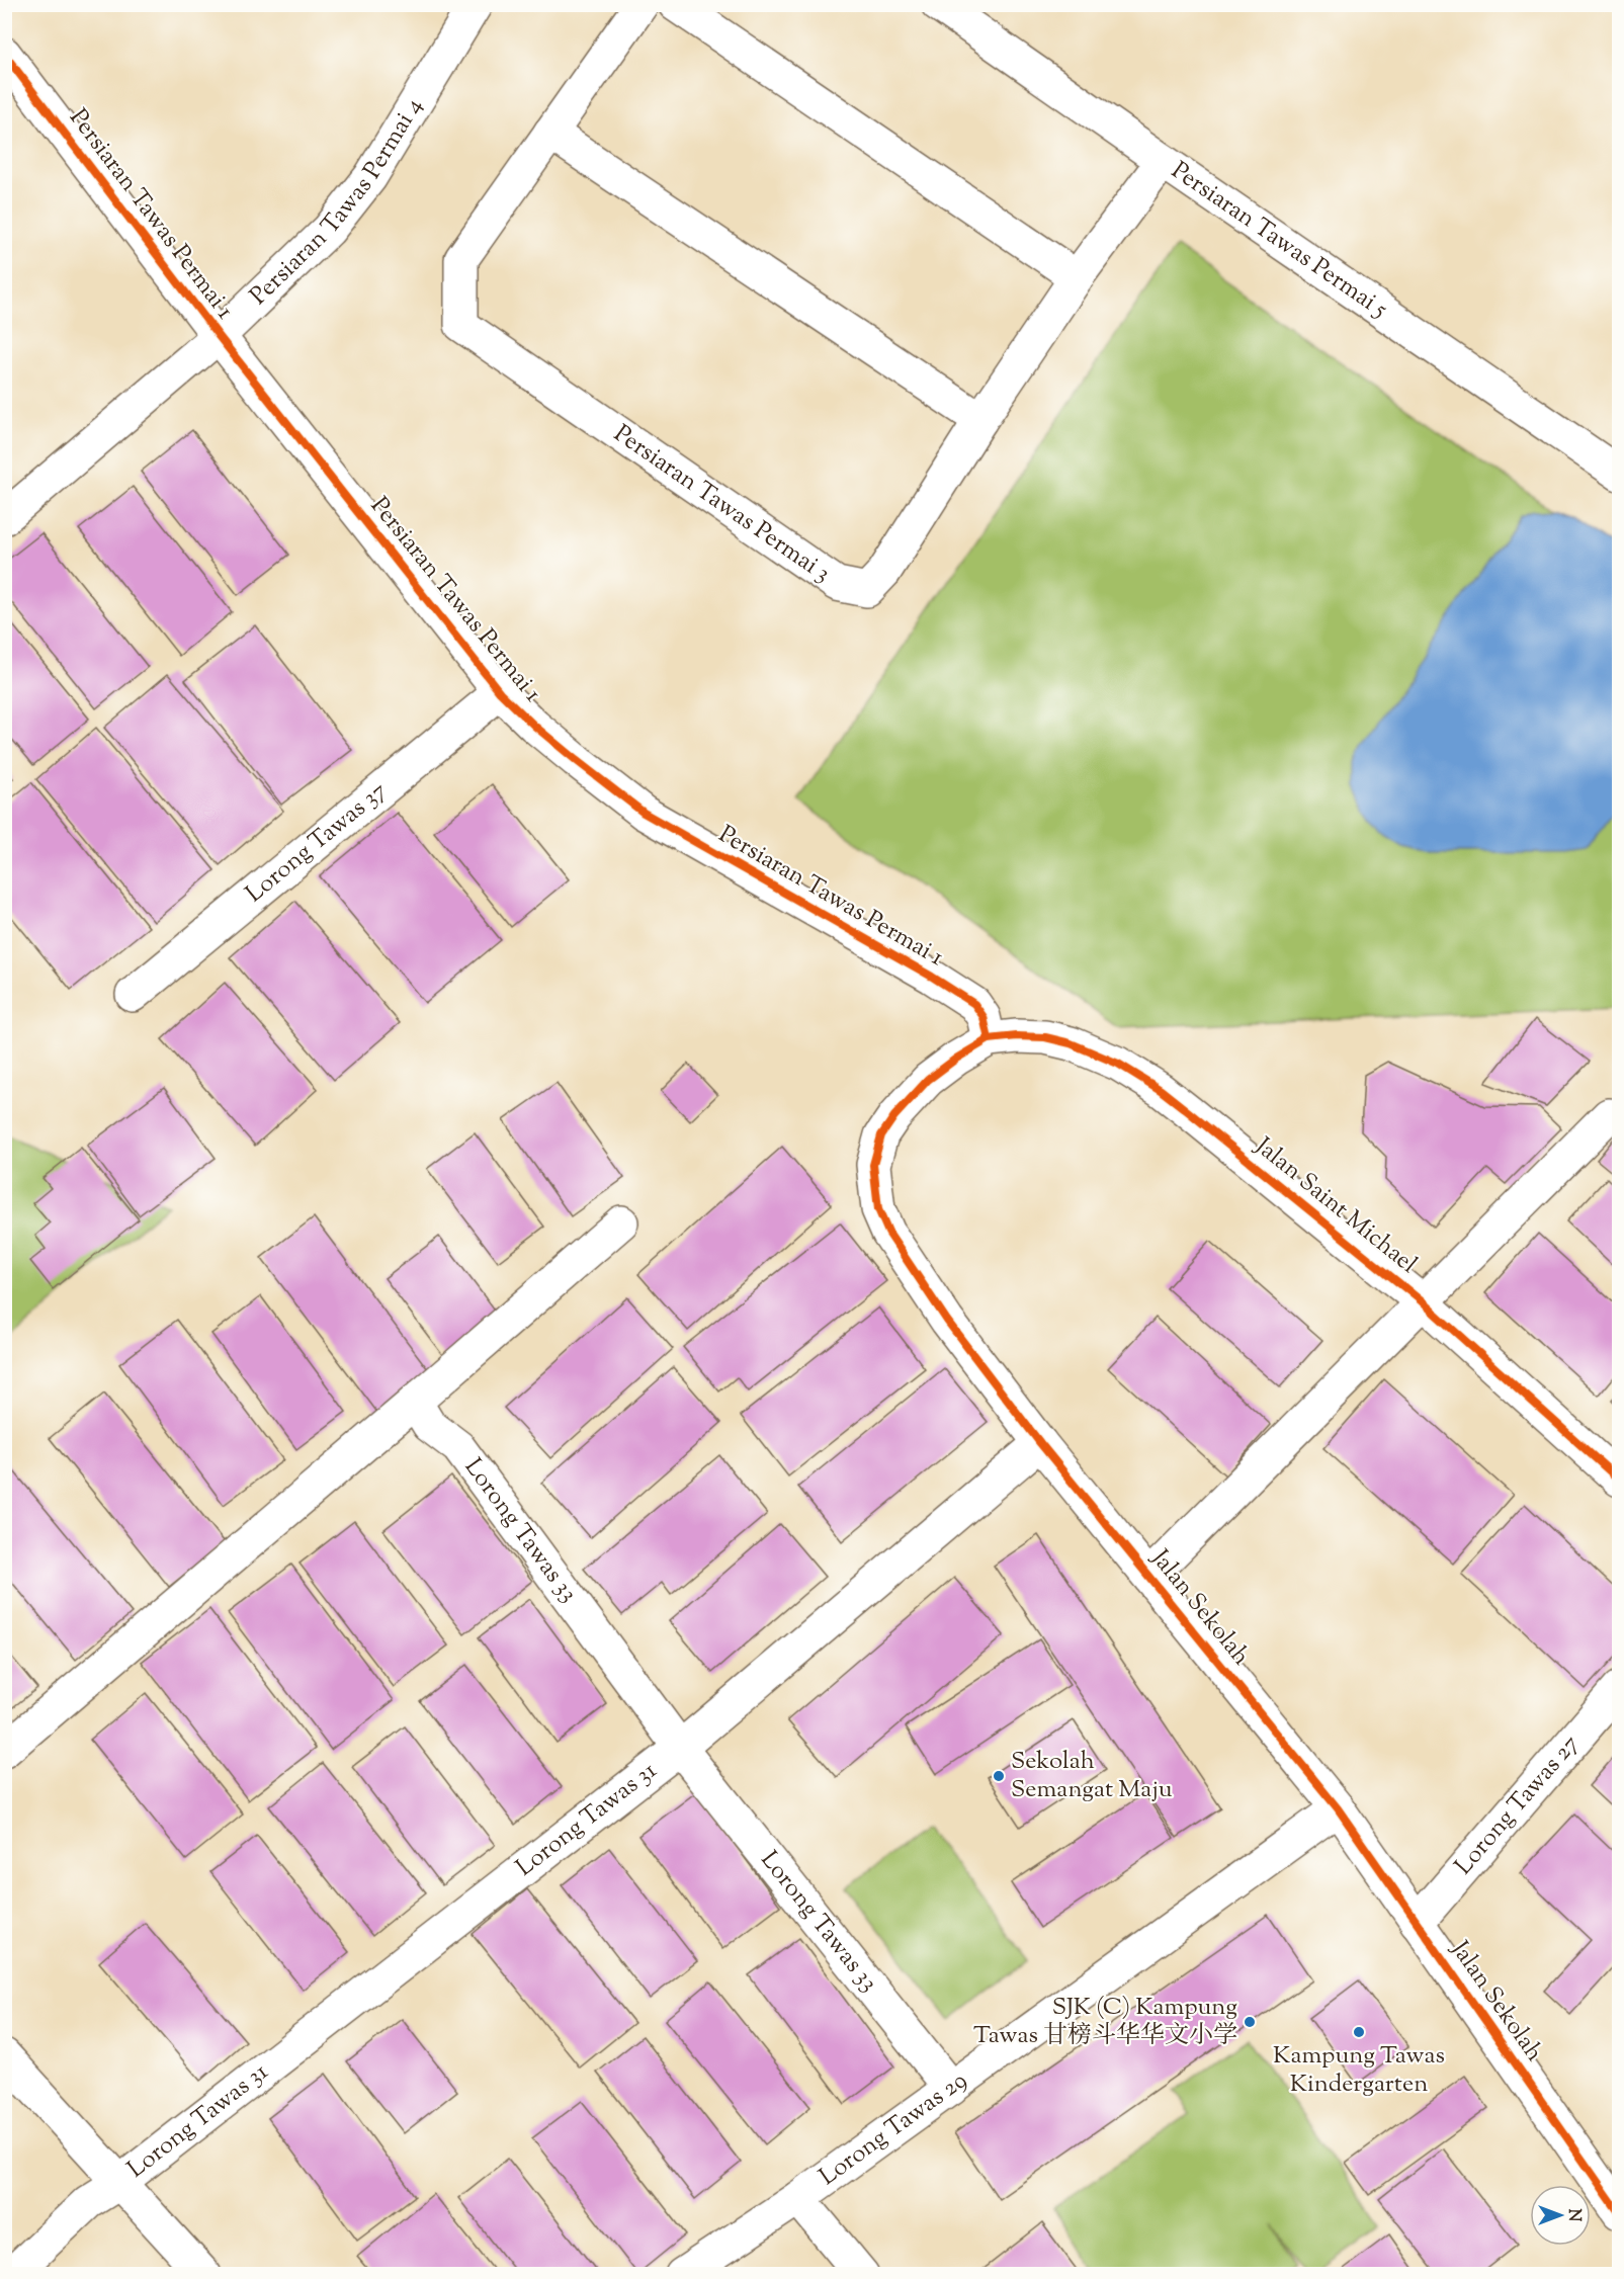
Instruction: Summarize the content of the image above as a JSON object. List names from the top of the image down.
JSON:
{
  "streets": {
    "street": [
      "Persiaran Tawas Permai 4",
      "Persiaran Tawas Permai 1",
      "Persiaran Tawas Permai 5",
      "Persiaran Tawas Permai 3",
      "Lorong Tawas 37",
      "Jalan Saint Michael",
      "Lorong Tawas 33",
      "Jalan Sekolah",
      "Lorong Tawas 27",
      "Lorong Tawas 31",
      "Lorong Tawas 29"
    ]
  },
  "crossings": [
    ["Persiaran Tawas Permai 4", "Persiaran Tawas Permai 1"],
    ["Persiaran Tawas Permai 1", "Lorong Tawas 37"],
    ["Persiaran Tawas Permai 1", "Jalan Saint Michael"],
    ["Persiaran Tawas Permai 1", "Jalan Sekolah"],
    ["Persiaran Tawas Permai 5", "Persiaran Tawas Permai 3"],
    ["Jalan Saint Michael", "Jalan Sekolah"],
    ["Lorong Tawas 33", "Lorong Tawas 31"],
    ["Lorong Tawas 33", "Lorong Tawas 29"],
    ["Jalan Sekolah", "Lorong Tawas 27"],
    ["Jalan Sekolah", "Lorong Tawas 31"],
    ["Jalan Sekolah", "Lorong Tawas 29"]
  ],
  "places": ["Sekolah Semangat Maju", "SJK (C) Kampung Tawas 甘榜斗华华文小学", "Kampung Tawas Kindergarten"],
  "north": "right"
}
